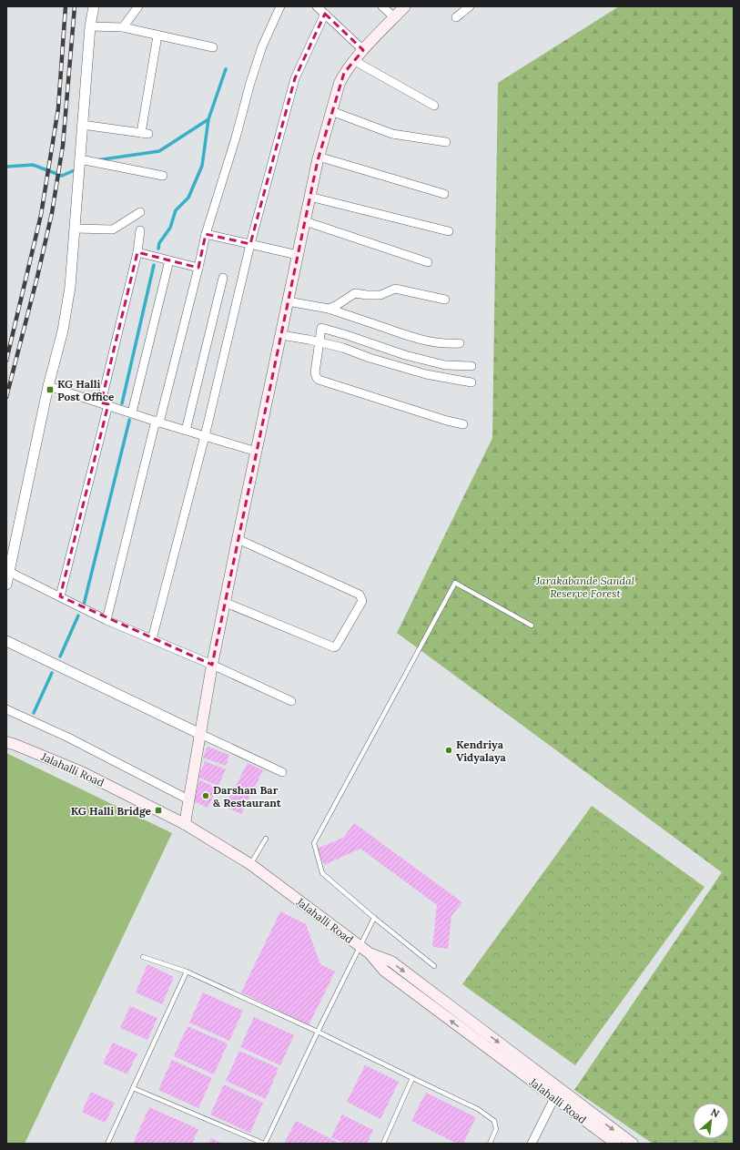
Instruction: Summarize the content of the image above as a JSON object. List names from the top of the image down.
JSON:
{
  "streets": {
    "main road": ["Jalahalli Road"]
  },
  "parks": ["Jarakabande Sandal Reserve Forest"],
  "places": {
    "transit": ["KG Halli Post Office", "KG Halli Bridge"],
    "other": ["Kendriya Vidyalaya", "Darshan Bar & Restaurant"]
  },
  "north": "top right"
}
